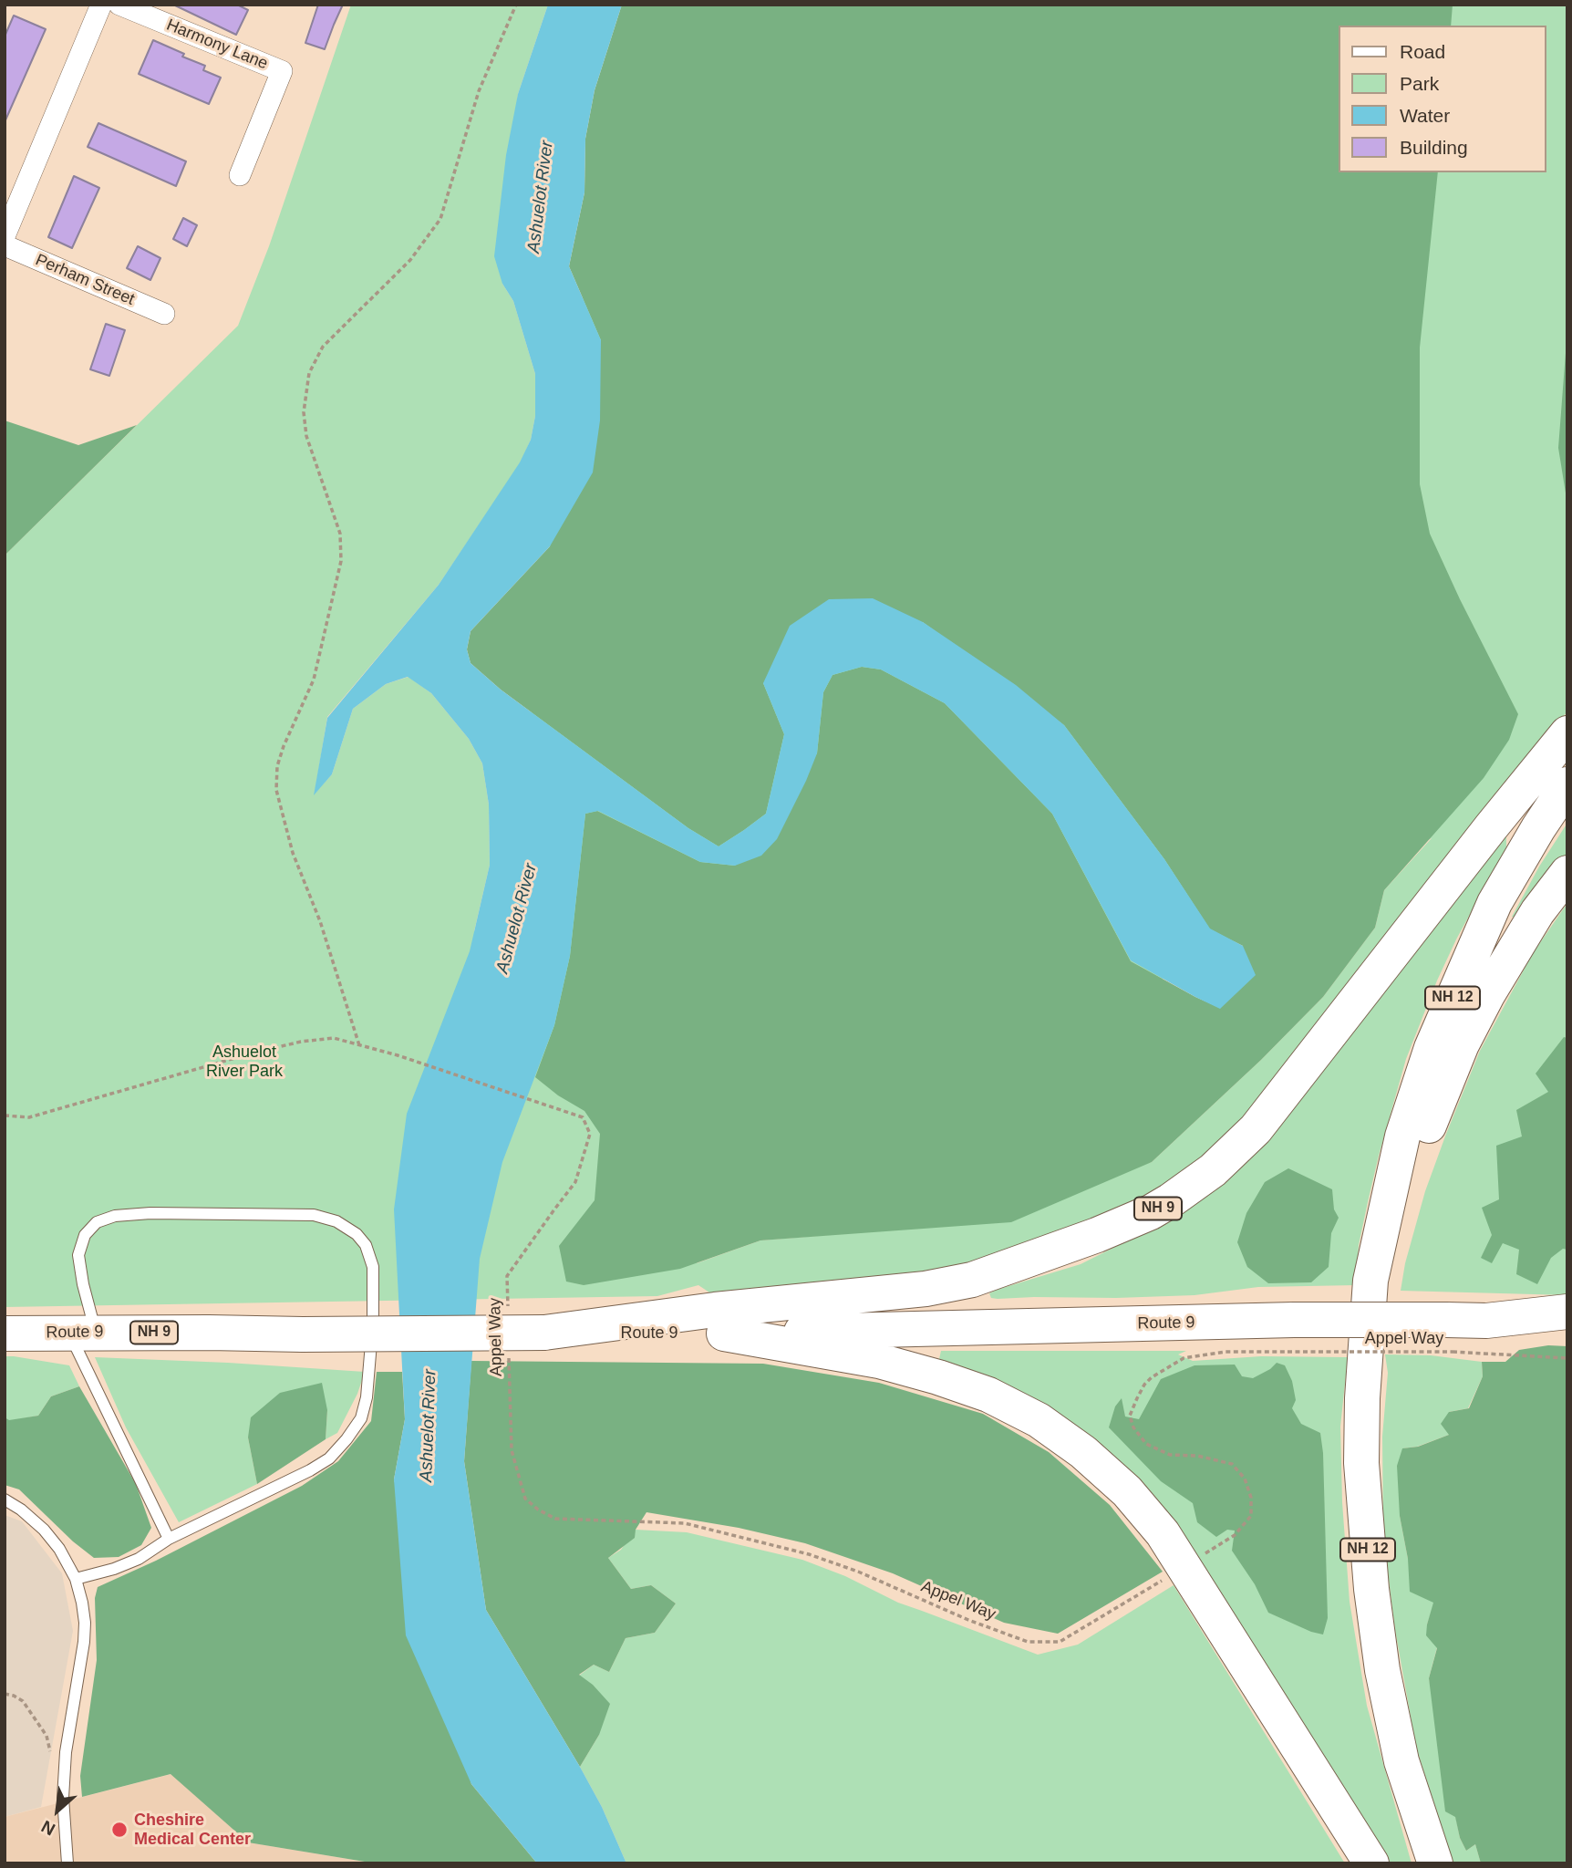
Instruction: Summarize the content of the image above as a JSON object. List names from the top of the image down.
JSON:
{
  "streets": {
    "highway": ["NH 12", "NH 9", "Route 9"],
    "street": ["Harmony Lane", "Perham Street"],
    "path": ["Appel Way"]
  },
  "crossings": [
    ["NH 9", "Route 9"],
    ["NH 9", "Appel Way"],
    ["Route 9", "Appel Way"]
  ],
  "water": ["Ashuelot River"],
  "parks": ["Ashuelot River Park"],
  "places": ["Cheshire Medical Center"],
  "legend": [
    "Road",
    "Park",
    "Water",
    "Building"
  ],
  "north": "bottom left"
}
